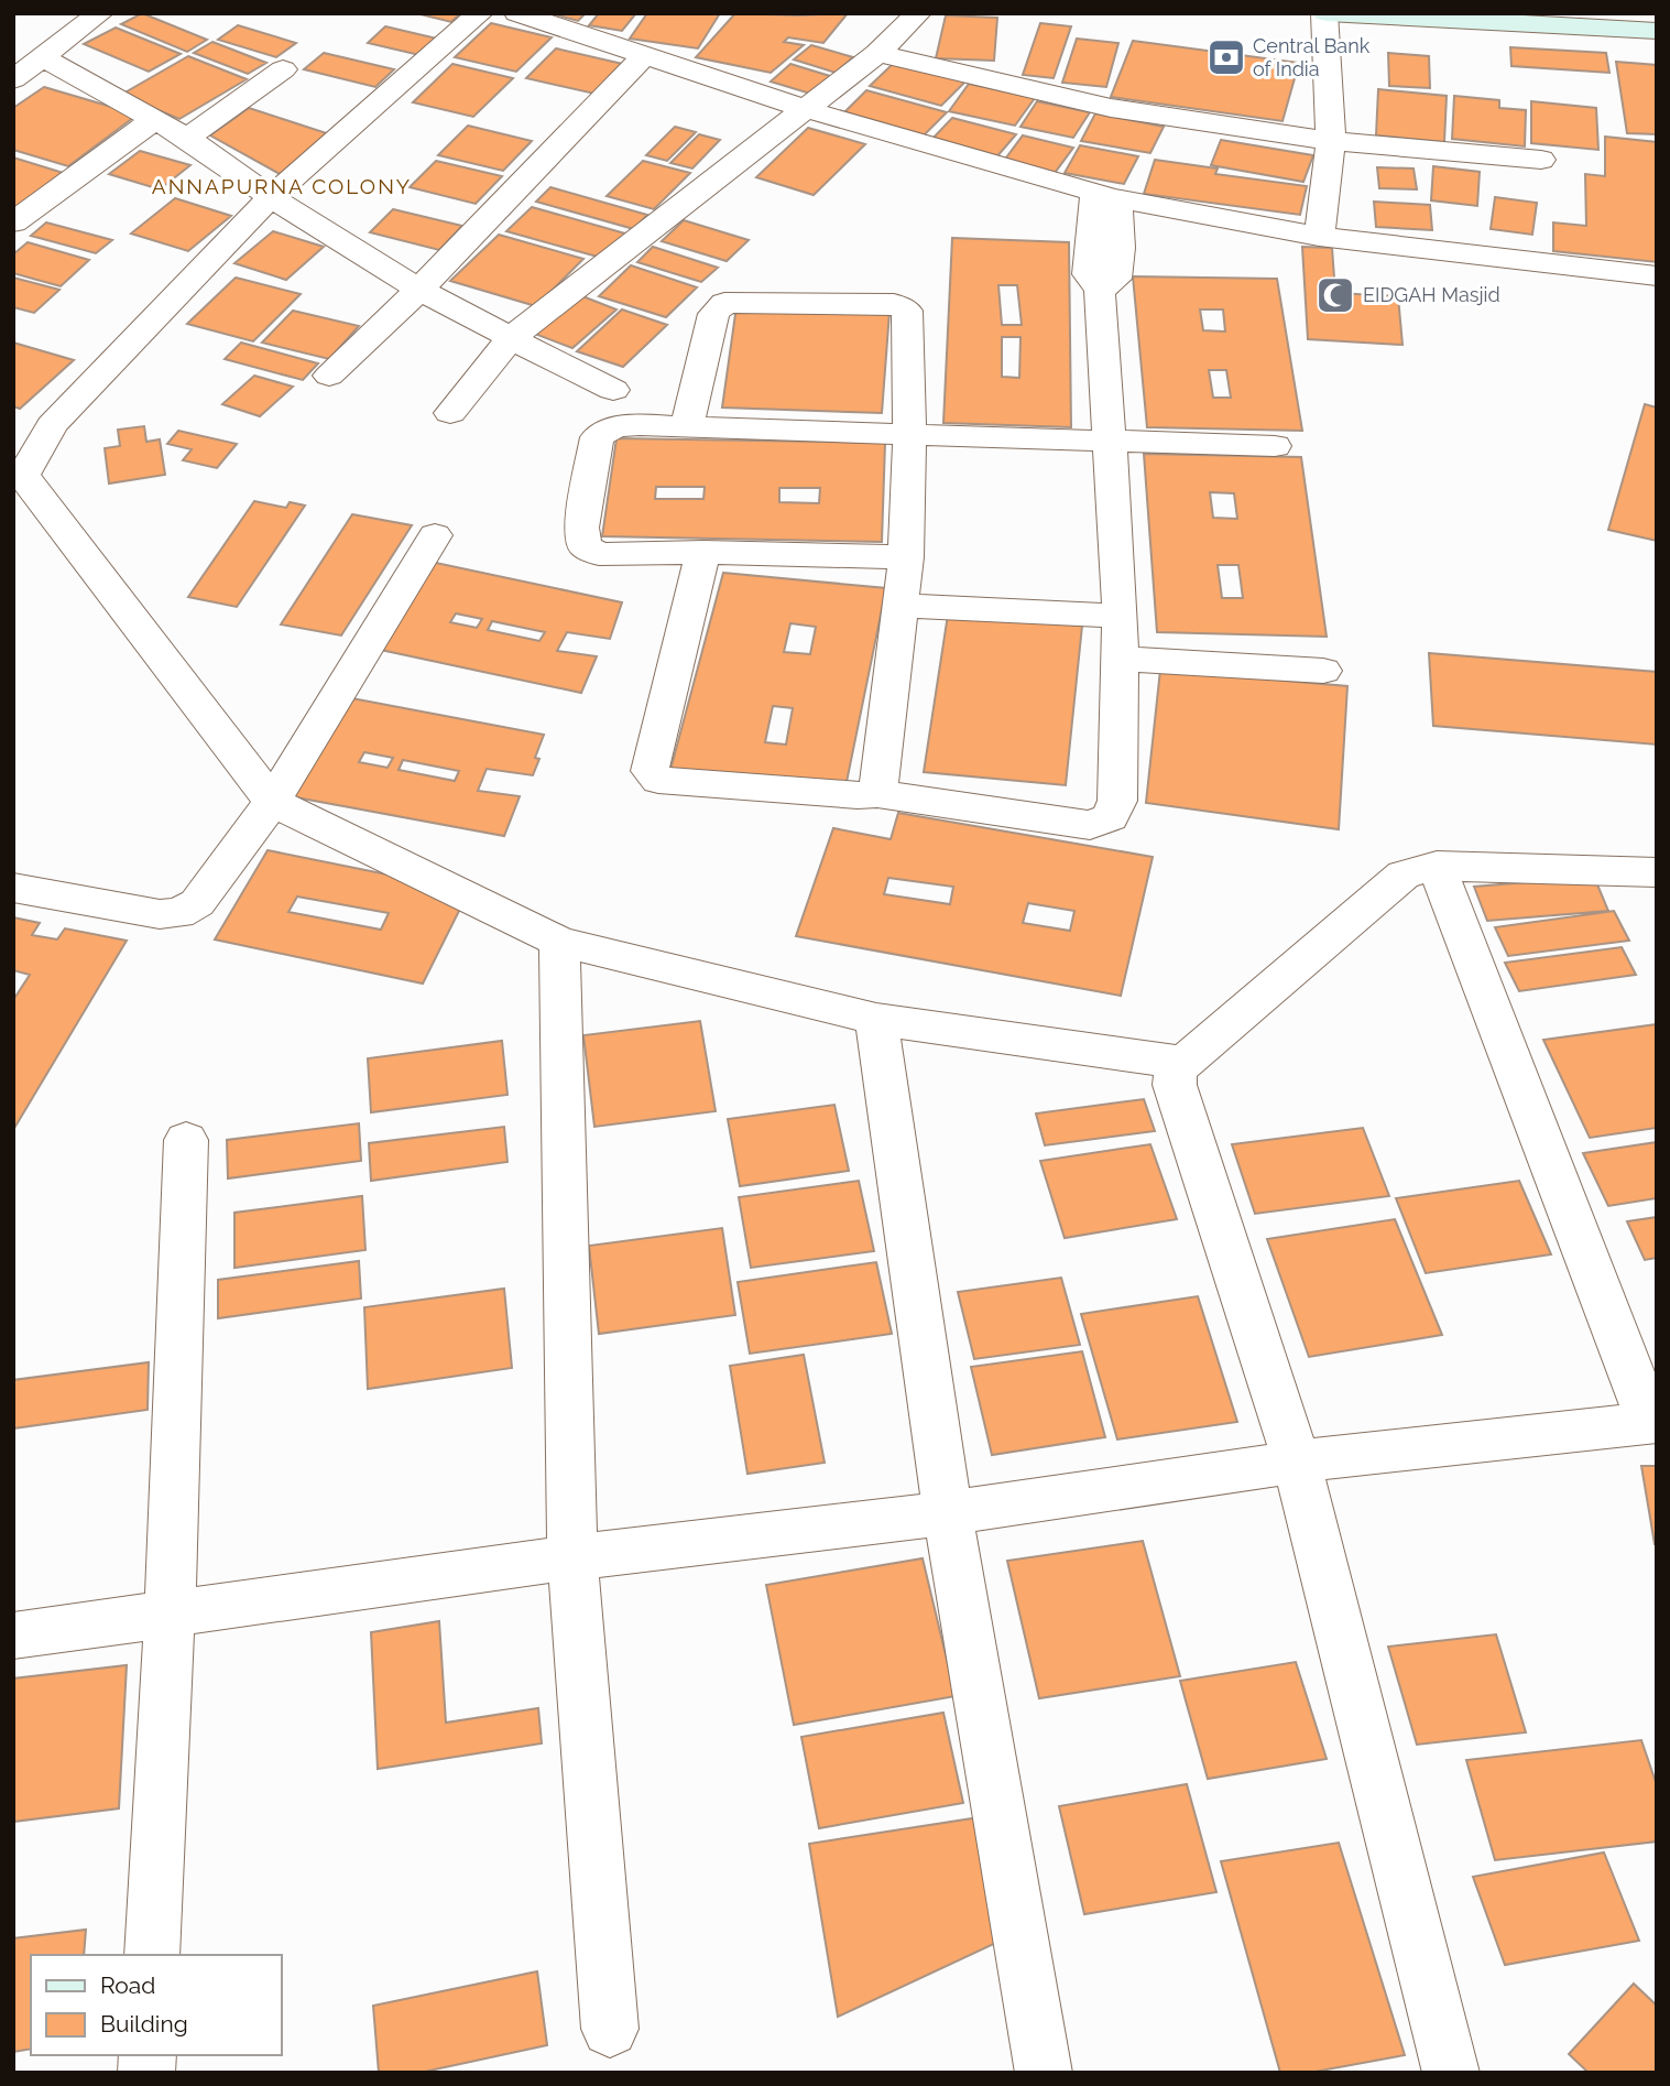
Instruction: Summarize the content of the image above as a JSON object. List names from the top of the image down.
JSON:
{
  "districts": ["ANNAPURNA COLONY"],
  "places": {
    "bank": ["Central Bank of India"],
    "mosque": ["EIDGAH Masjid"]
  },
  "legend": ["Road", "Building"]
}
